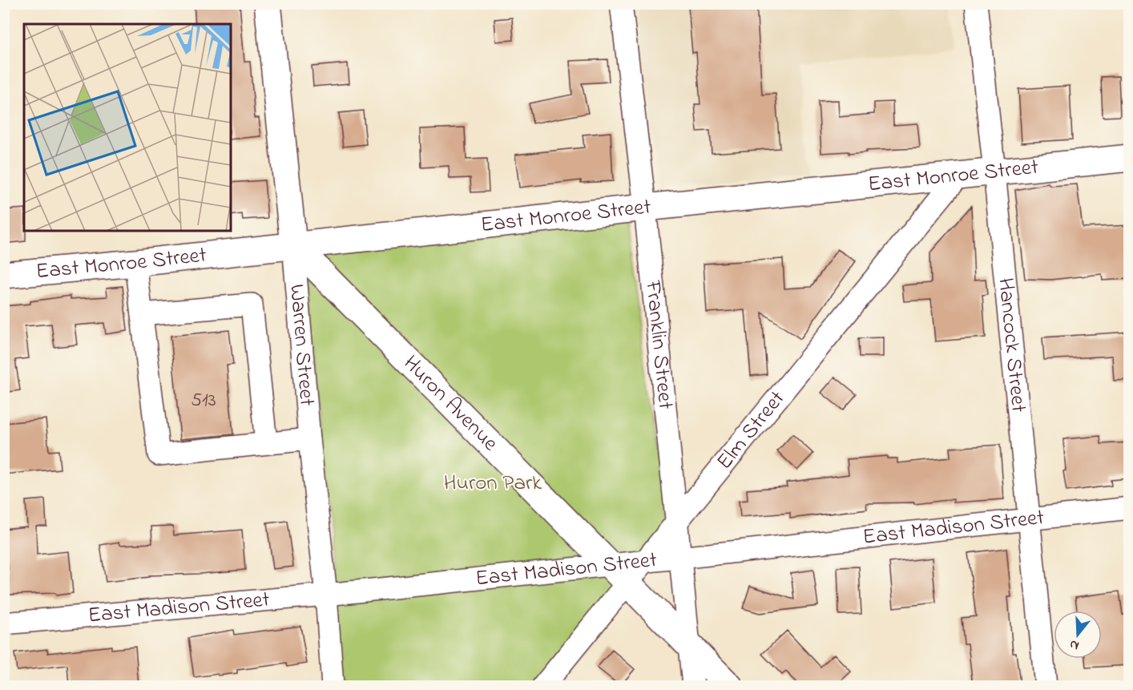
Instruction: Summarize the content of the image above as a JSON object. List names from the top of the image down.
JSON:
{
  "streets": {
    "main road": ["East Monroe Street", "Warren Street", "Huron Avenue"],
    "street": [
      "Franklin Street",
      "Hancock Street",
      "Elm Street",
      "East Madison Street"
    ]
  },
  "crossings": [
    ["East Monroe Street", "Warren Street"],
    ["East Monroe Street", "Franklin Street"],
    ["East Monroe Street", "Hancock Street"],
    ["East Monroe Street", "Huron Avenue"],
    ["East Monroe Street", "Elm Street"],
    ["Warren Street", "Huron Avenue"],
    ["Warren Street", "East Madison Street"],
    ["Franklin Street", "Huron Avenue"],
    ["Franklin Street", "Elm Street"],
    ["Franklin Street", "East Madison Street"],
    ["Hancock Street", "East Madison Street"],
    ["Huron Avenue", "Elm Street"],
    ["Huron Avenue", "East Madison Street"],
    ["Elm Street", "East Madison Street"]
  ],
  "parks": ["Huron Park"],
  "house_numbers": ["513"],
  "north": "bottom"
}
